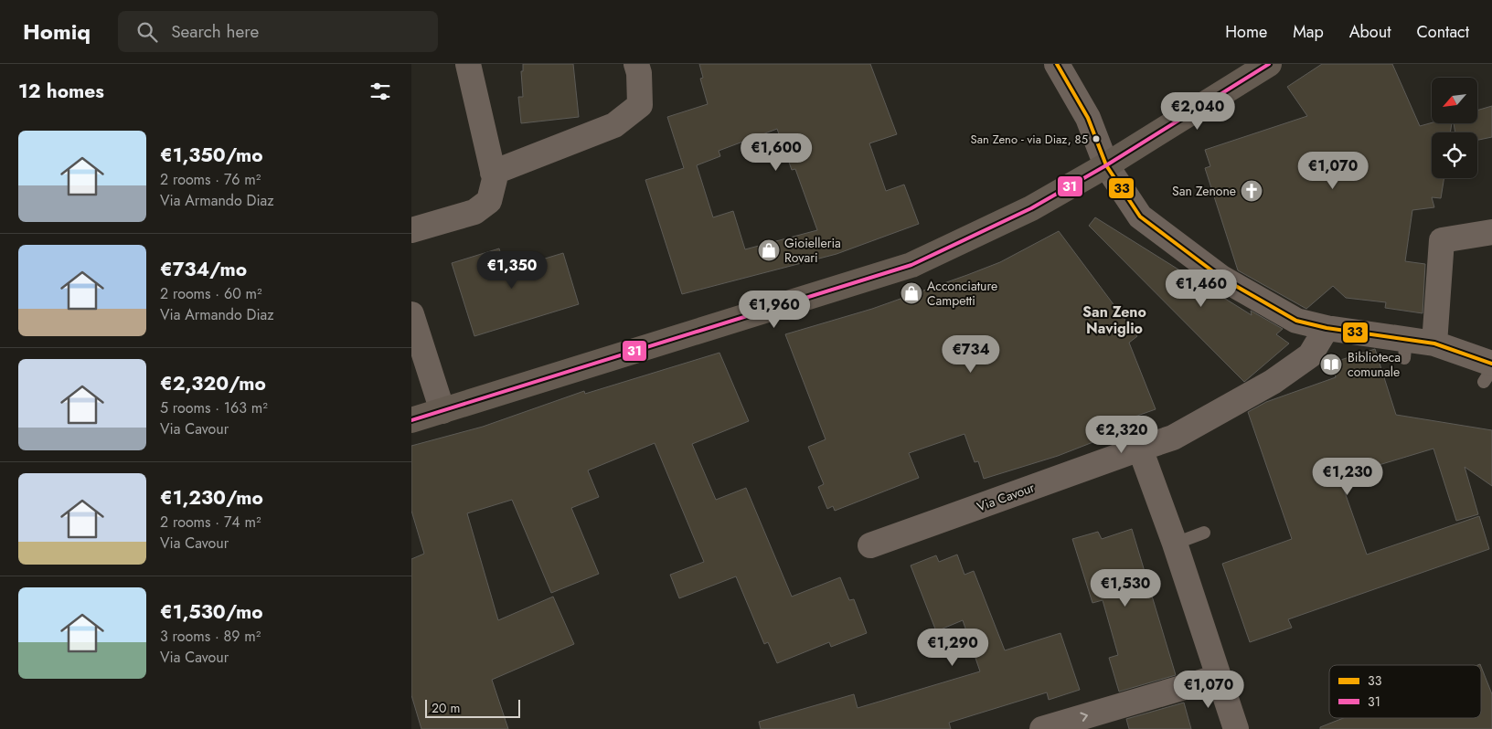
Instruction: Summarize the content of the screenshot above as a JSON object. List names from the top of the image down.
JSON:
{
  "streets": {
    "street": ["Via Cavour"]
  },
  "districts": ["San Zeno Naviglio"],
  "places": {
    "other": ["San Zeno - via Diaz, 85"],
    "church": ["San Zenone"],
    "shop": ["Gioielleria Rovari", "Acconciature Campetti"],
    "library": ["Biblioteca comunale"]
  },
  "lines": ["transit line 33", "transit line 31"],
  "legend": ["33", "31"],
  "scale_bar": "20 m",
  "north": "bottom left",
  "page": {
    "header": "Homiq",
    "search": "Search here",
    "nav": [
      "Home",
      "Map",
      "About",
      "Contact"
    ],
    "heading": "12 homes",
    "price": [
      "€2,040",
      "€1,600",
      "€1,070",
      "€1,350",
      "€1,460",
      "€1,960",
      "€734",
      "€2,320",
      "€1,230",
      "€1,530",
      "€1,290",
      "€1,070"
    ],
    "list": [
      {
        "name": "€1,350/mo",
        "note": "2 rooms · 76 m² · Via Armando Diaz"
      },
      {
        "name": "€734/mo",
        "note": "2 rooms · 60 m² · Via Armando Diaz"
      },
      {
        "name": "€2,320/mo",
        "note": "5 rooms · 163 m² · Via Cavour"
      },
      {
        "name": "€1,230/mo",
        "note": "2 rooms · 74 m² · Via Cavour"
      },
      {
        "name": "€1,530/mo",
        "note": "3 rooms · 89 m² · Via Cavour"
      }
    ],
    "scale": "20 m"
  }
}
